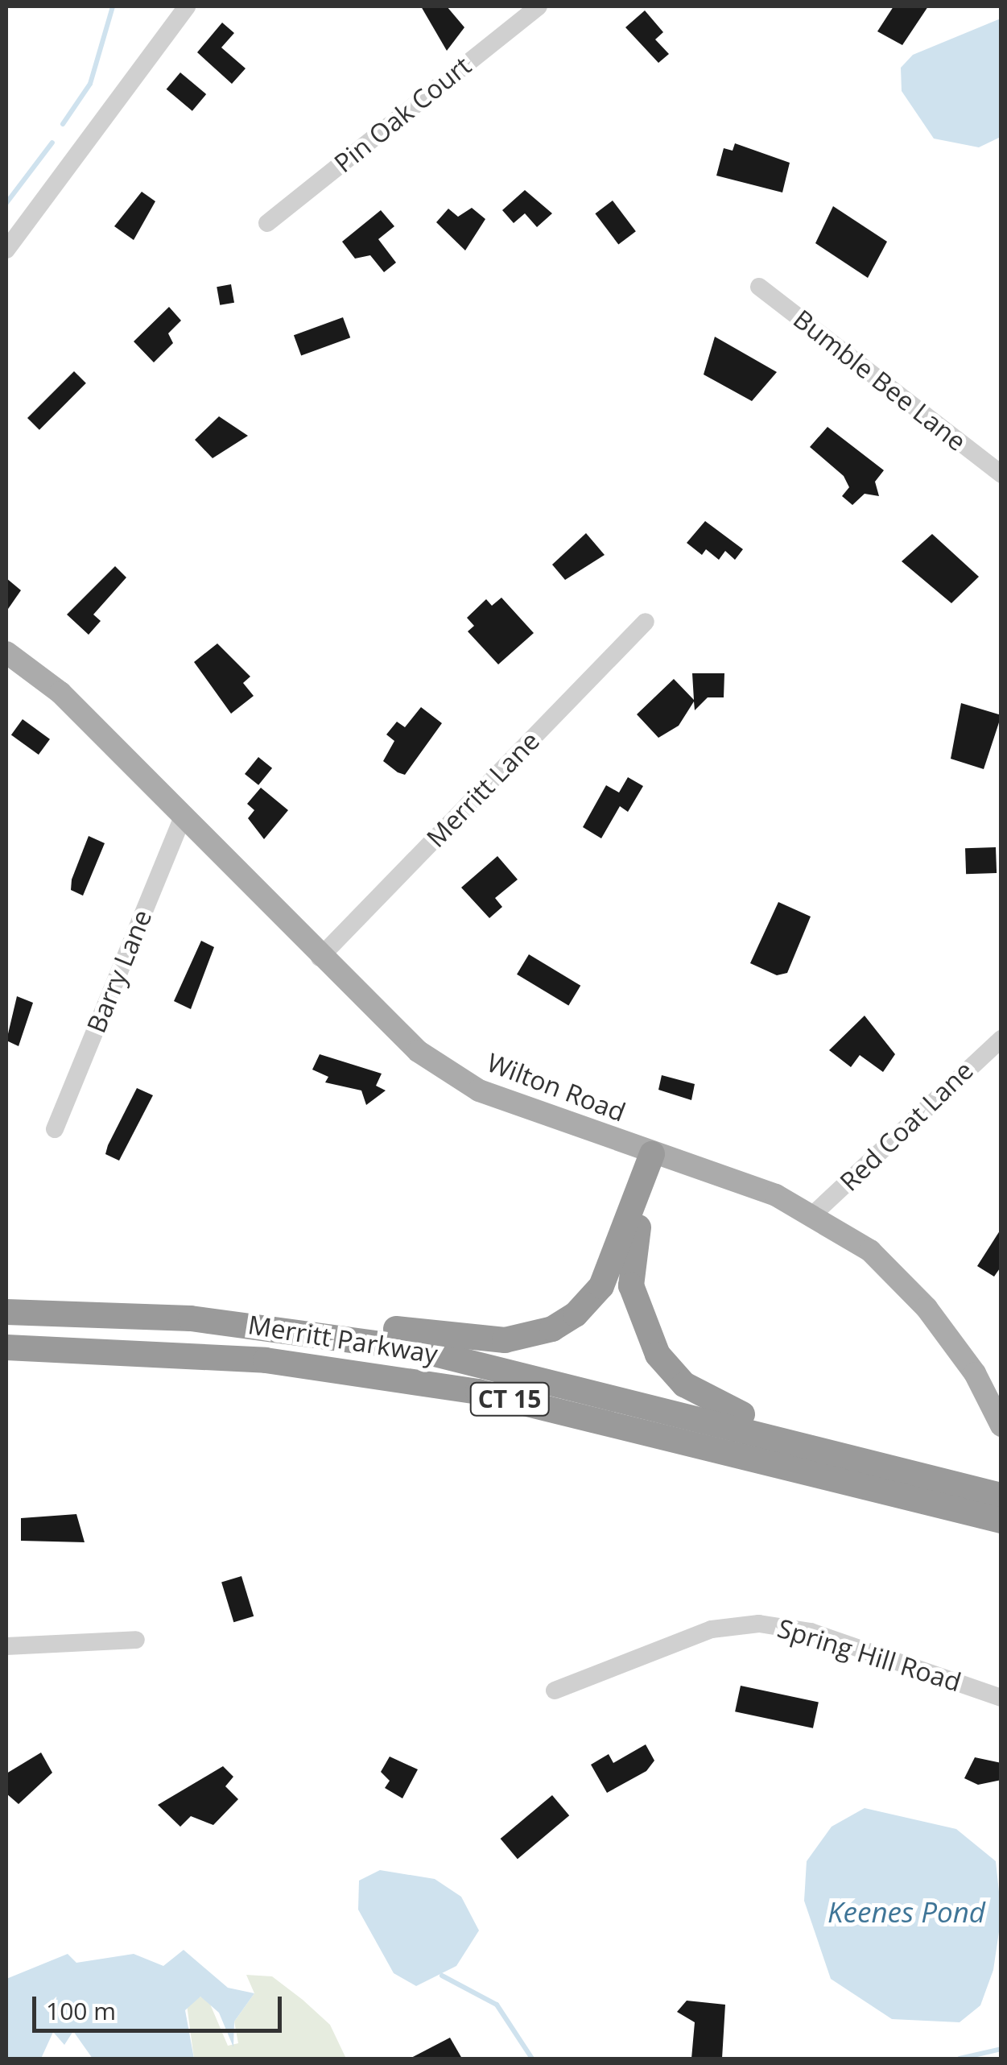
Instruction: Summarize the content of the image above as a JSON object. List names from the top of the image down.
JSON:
{
  "streets": {
    "highway": ["Merritt Parkway", "CT 15"],
    "main road": ["Wilton Road"],
    "street": [
      "Pin Oak Court",
      "Bumble Bee Lane",
      "Merritt Lane",
      "Barry Lane",
      "Red Coat Lane",
      "Spring Hill Road"
    ]
  },
  "crossings": [
    ["Merritt Lane", "Wilton Road"],
    ["Barry Lane", "Wilton Road"],
    ["Wilton Road", "Red Coat Lane"]
  ],
  "water": ["Keenes Pond"],
  "scale_bar": "100 m"
}
